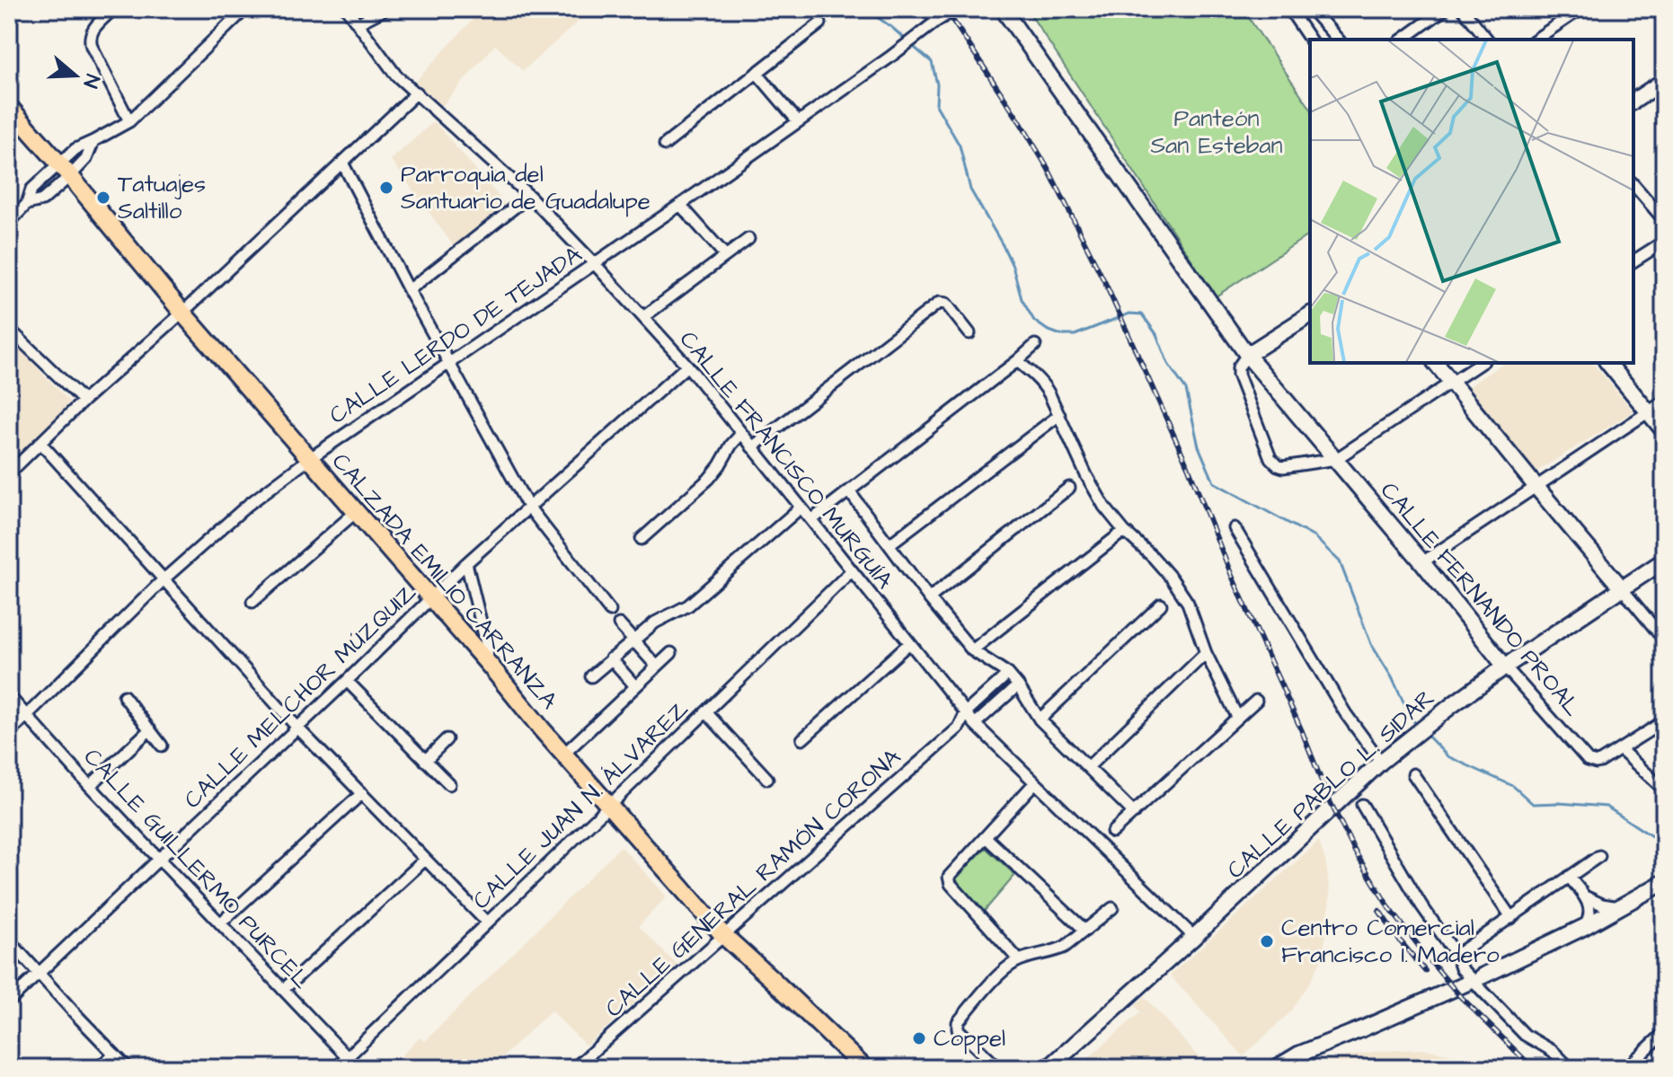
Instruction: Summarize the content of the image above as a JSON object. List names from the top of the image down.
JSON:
{
  "streets": {
    "main road": ["CALZADA EMILIO CARRANZA"],
    "street": [
      "CALLE LERDO DE TEJADA",
      "CALLE FRANCISCO MURGUÍA",
      "CALLE FERNANDO PROAL",
      "CALLE MELCHOR MÚZQUIZ",
      "CALLE PABLO L. SIDAR",
      "CALLE JUAN N. ÁLVAREZ",
      "CALLE GUILLERMO PURCEL",
      "CALLE GENERAL RAMÓN CORONA"
    ]
  },
  "crossings": [
    ["CALLE LERDO DE TEJADA", "CALLE FRANCISCO MURGUÍA"],
    ["CALLE LERDO DE TEJADA", "CALZADA EMILIO CARRANZA"],
    ["CALLE LERDO DE TEJADA", "CALLE GUILLERMO PURCEL"],
    ["CALLE FRANCISCO MURGUÍA", "CALLE MELCHOR MÚZQUIZ"],
    ["CALLE FRANCISCO MURGUÍA", "CALLE PABLO L. SIDAR"],
    ["CALLE FRANCISCO MURGUÍA", "CALLE JUAN N. ÁLVAREZ"],
    ["CALLE FRANCISCO MURGUÍA", "CALLE GENERAL RAMÓN CORONA"],
    ["CALZADA EMILIO CARRANZA", "CALLE MELCHOR MÚZQUIZ"],
    ["CALZADA EMILIO CARRANZA", "CALLE JUAN N. ÁLVAREZ"],
    ["CALZADA EMILIO CARRANZA", "CALLE GENERAL RAMÓN CORONA"],
    ["CALLE FERNANDO PROAL", "CALLE PABLO L. SIDAR"],
    ["CALLE MELCHOR MÚZQUIZ", "CALLE GUILLERMO PURCEL"],
    ["CALLE JUAN N. ÁLVAREZ", "CALLE GUILLERMO PURCEL"]
  ],
  "parks": ["Panteón San Esteban"],
  "places": [
    "Parroquia del Santuario de Guadalupe",
    "Tatuajes Saltillo",
    "Centro Comercial Francisco I. Madero",
    "Coppel"
  ],
  "north": "right"
}
